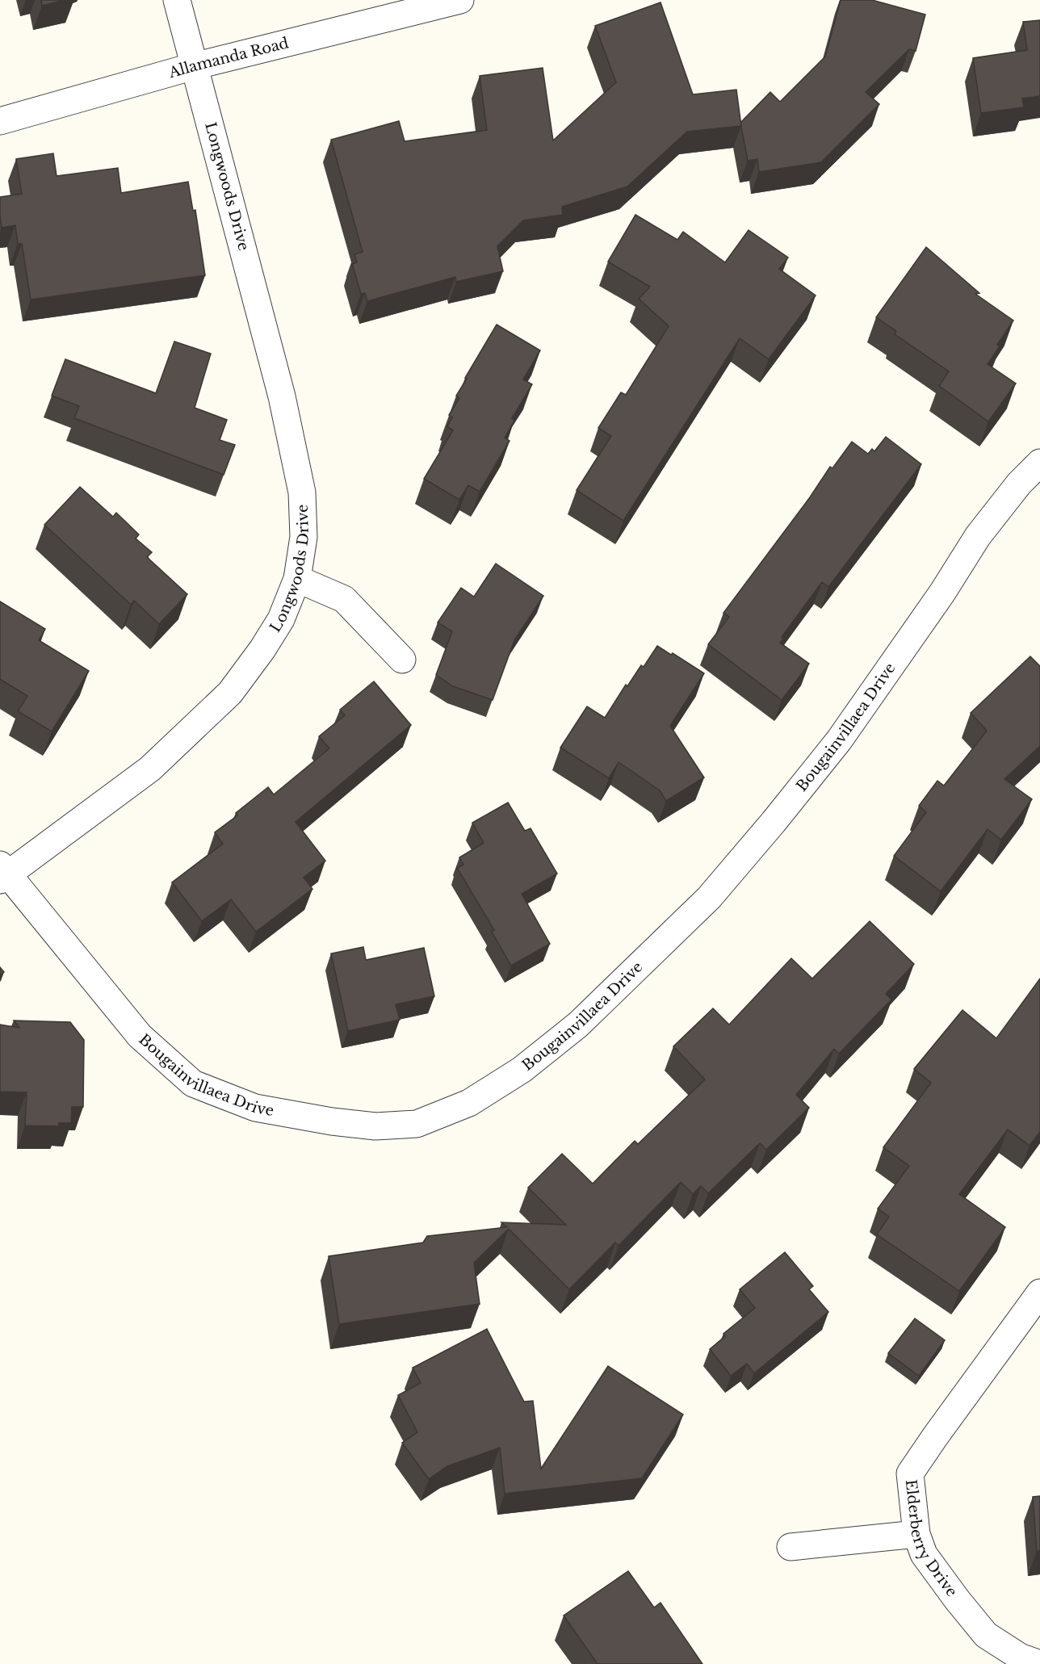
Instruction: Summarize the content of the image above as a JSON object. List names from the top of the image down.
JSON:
{
  "streets": {
    "street": [
      "Allamanda Road",
      "Longwoods Drive",
      "Bougainvillaea Drive",
      "Elderberry Drive"
    ]
  },
  "crossings": [
    ["Allamanda Road", "Longwoods Drive"],
    ["Longwoods Drive", "Bougainvillaea Drive"]
  ]
}
